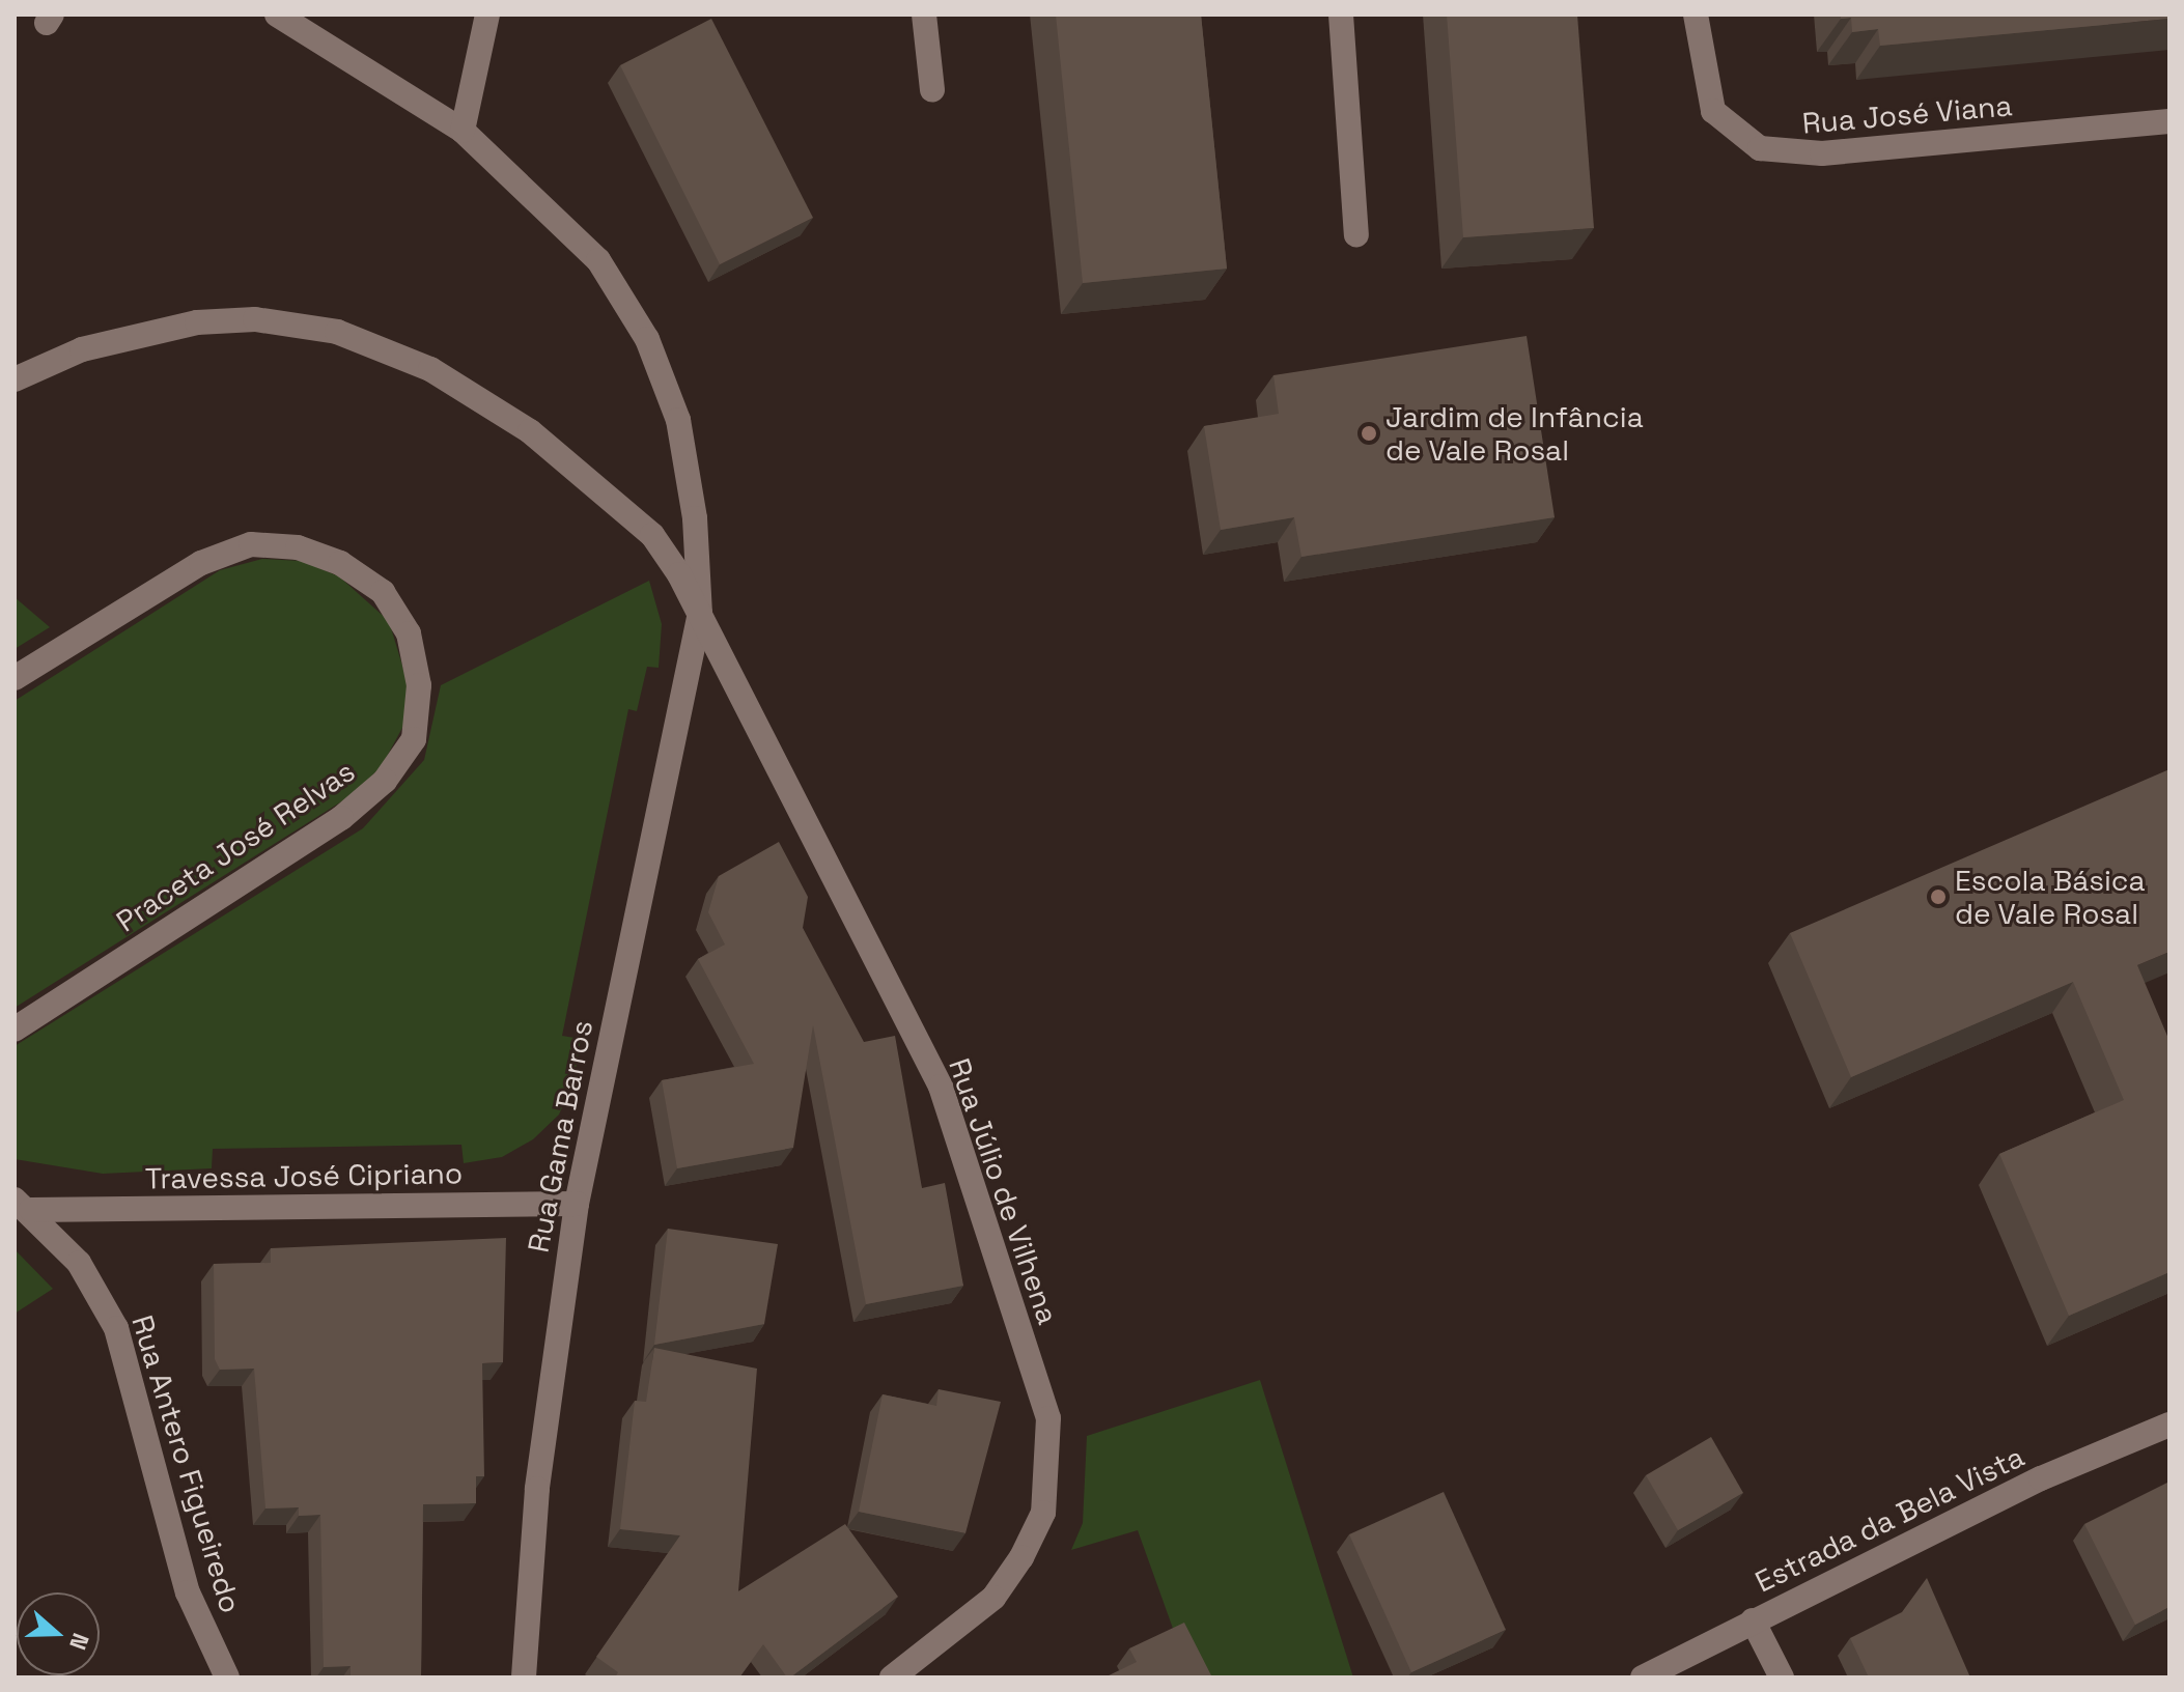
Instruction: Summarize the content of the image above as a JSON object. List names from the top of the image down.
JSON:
{
  "streets": {
    "street": [
      "Rua José Viana",
      "Praceta José Relvas",
      "Rua Gama Barros",
      "Travessa José Cipriano",
      "Rua Júlio de Vilhena",
      "Rua Antero Figueiredo",
      "Estrada da Bela Vista"
    ]
  },
  "crossings": [
    ["Rua Gama Barros", "Travessa José Cipriano"],
    ["Rua Gama Barros", "Rua Júlio de Vilhena"],
    ["Travessa José Cipriano", "Rua Antero Figueiredo"]
  ],
  "places": ["Jardim de Infância de Vale Rosal", "Escola Básica de Vale Rosal"],
  "north": "right"
}
